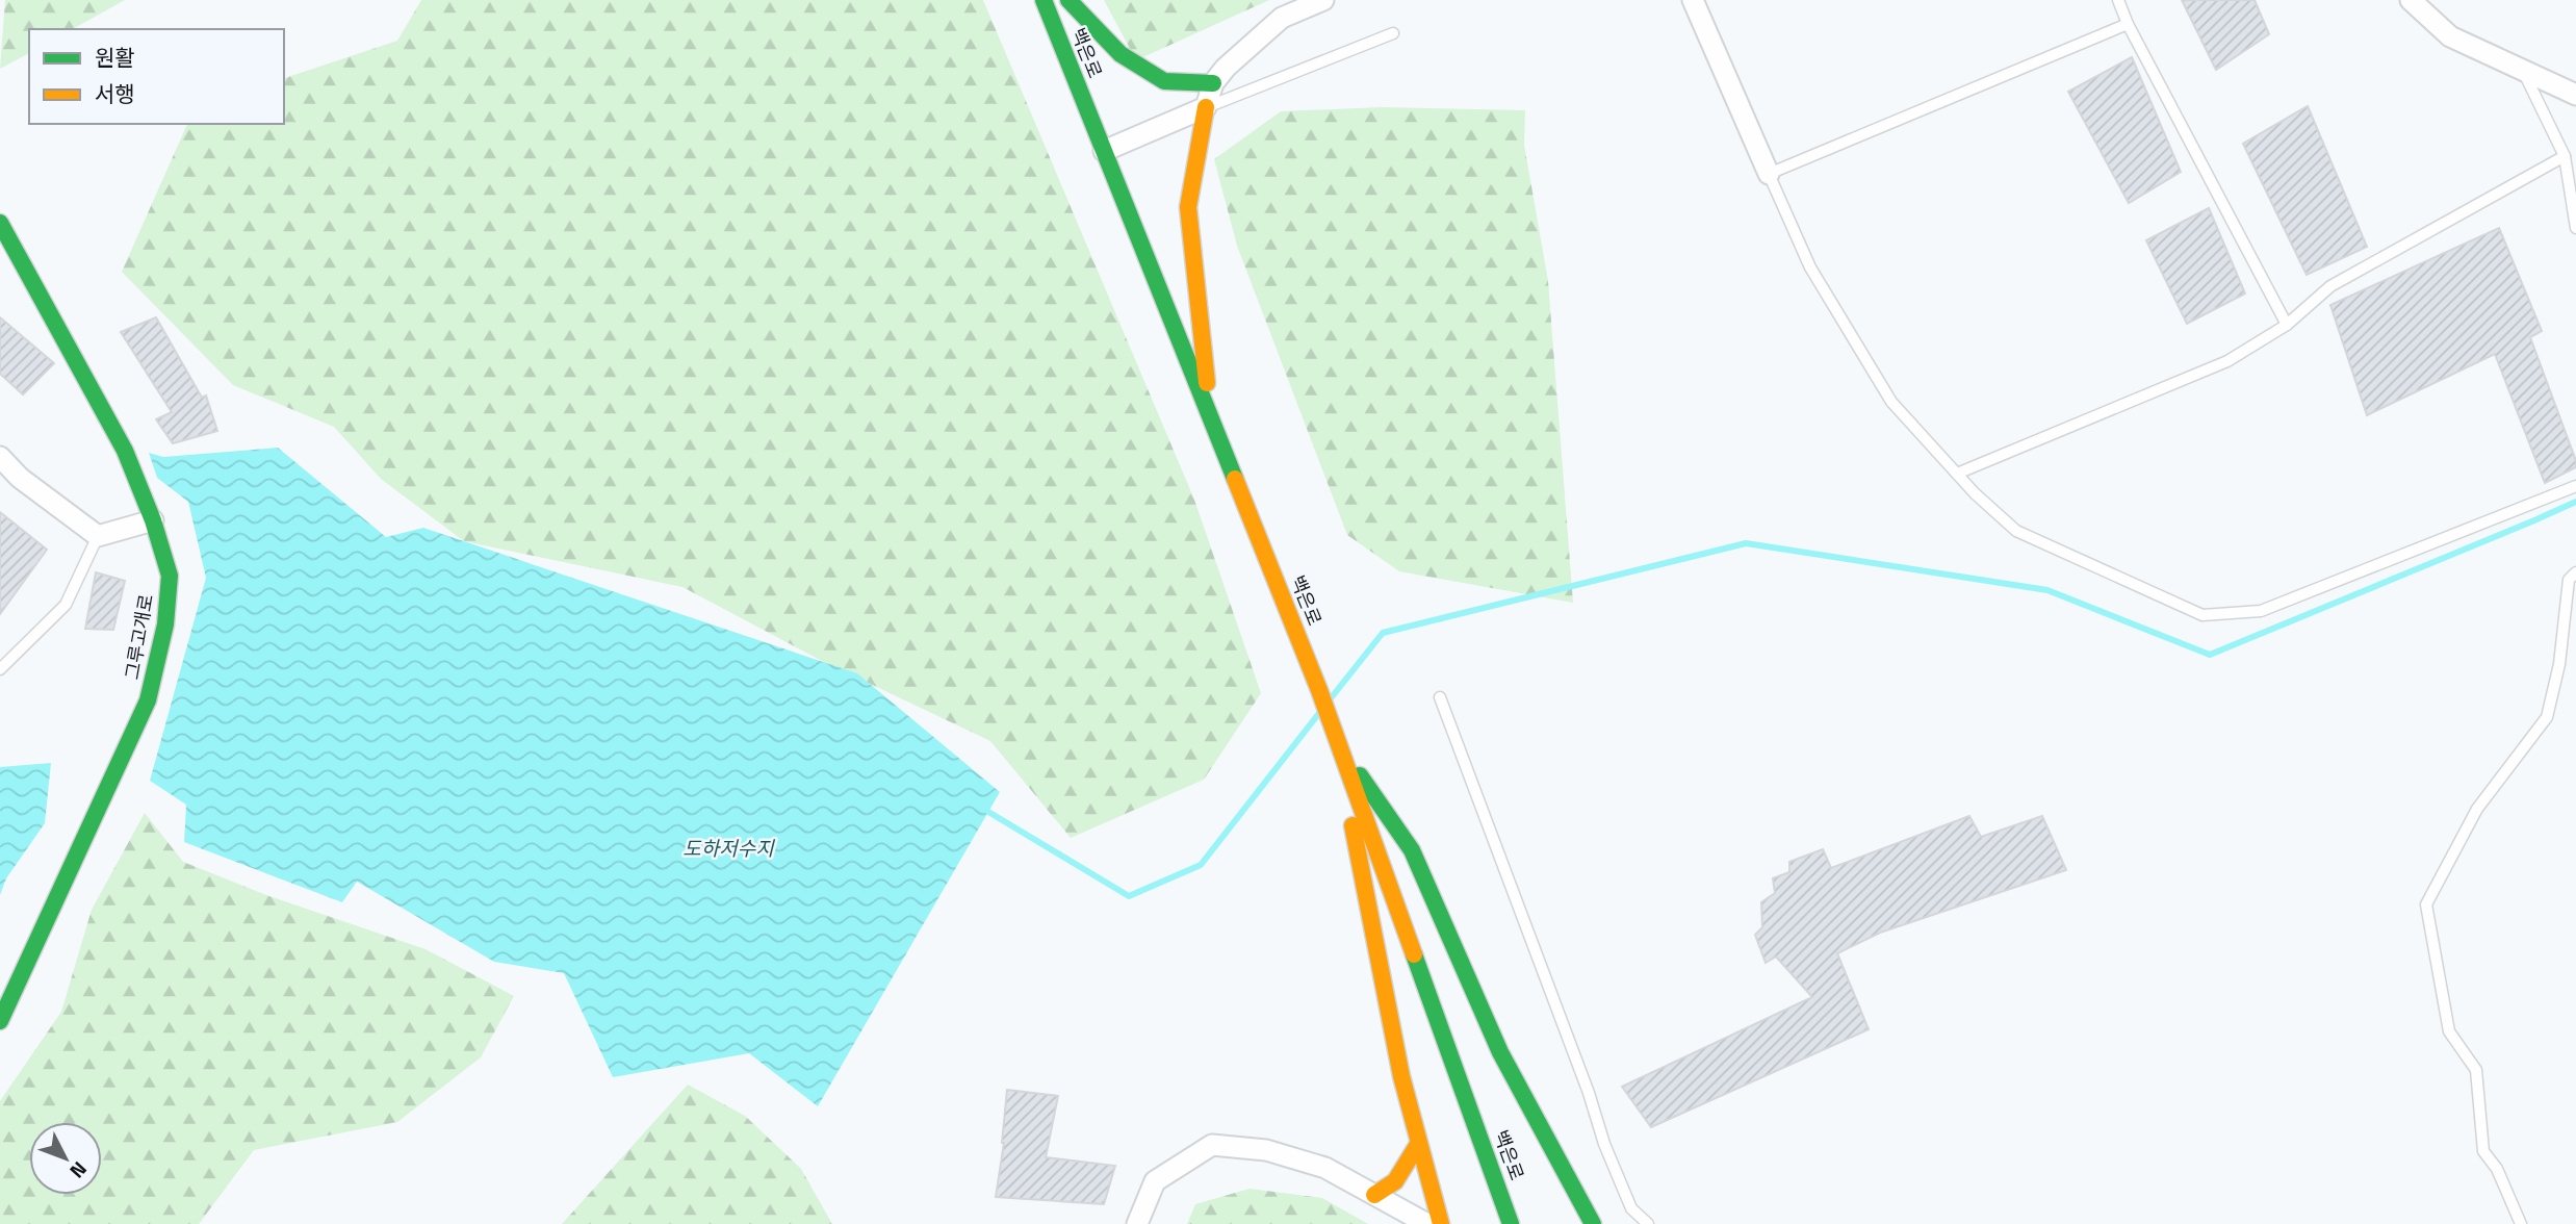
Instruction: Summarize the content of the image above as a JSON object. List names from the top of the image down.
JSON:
{
  "streets": {
    "main road": ["백은로", "그루고개로"]
  },
  "water": ["도하저수지"],
  "legend": ["원활", "서행"],
  "north": "bottom right"
}
